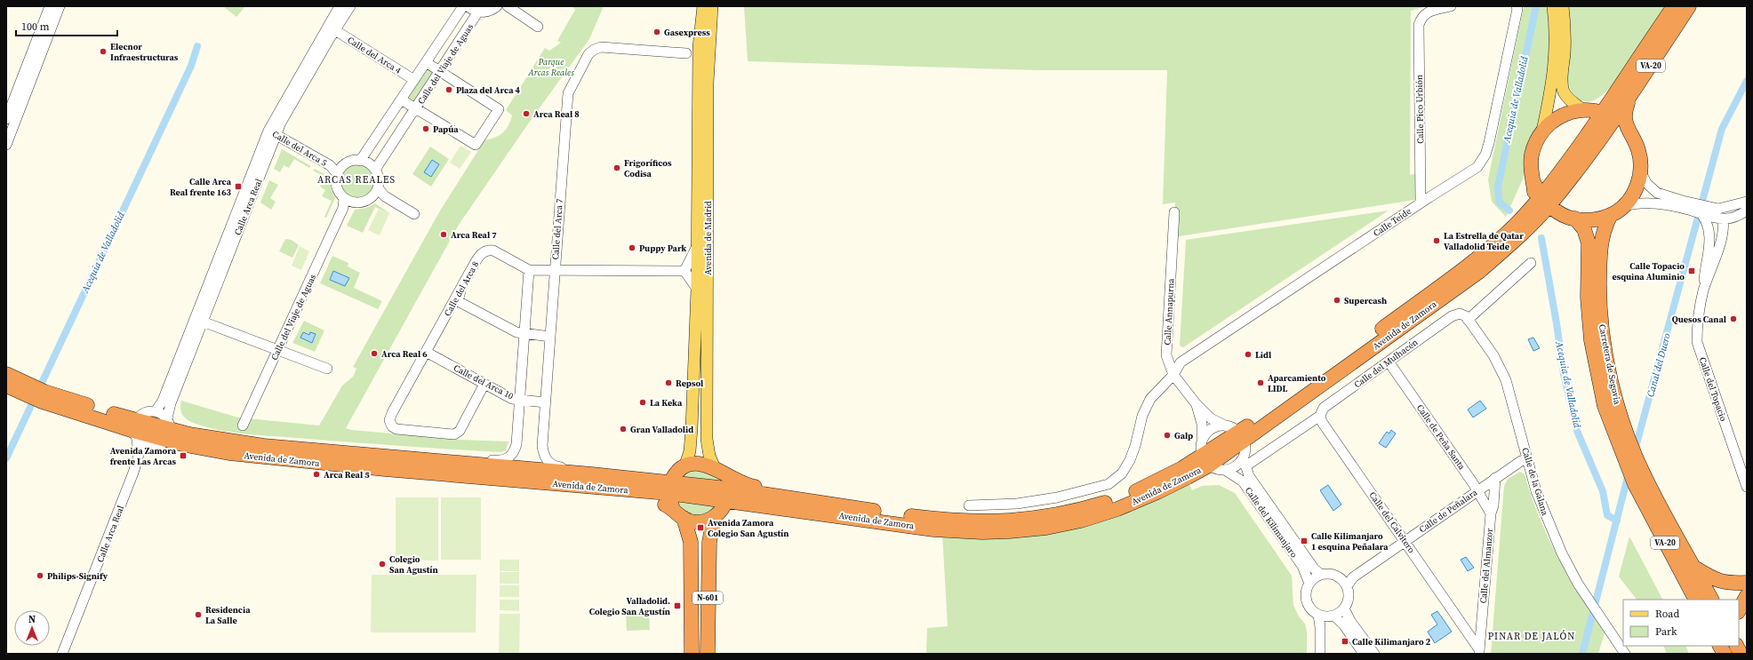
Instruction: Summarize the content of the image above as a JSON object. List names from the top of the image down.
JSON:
{
  "streets": {
    "highway": [
      "VA-20",
      "Avenida de Zamora",
      "Carretera de Segovia",
      "N-601"
    ],
    "main road": ["Avenida de Madrid"],
    "street": [
      "Calle del Arca 4",
      "Calle del Viaje de Aguas",
      "Calle Pico Urbión",
      "Calle del Arca 5",
      "Calle Arca Real",
      "Calle Teide",
      "Calle del Arca 7",
      "Calle del Arca 8",
      "Calle Annapurna",
      "Calle del Mulhacén",
      "Calle del Arca 10",
      "Calle del Topacio",
      "Calle de Peña Santa",
      "Calle de la Galana",
      "Calle de Peñalara",
      "Calle del Kilimanjaro",
      "Calle del Calvitero",
      "Calle del Almanzor"
    ]
  },
  "crossings": [
    ["Calle del Arca 4", "Calle del Viaje de Aguas"],
    ["Calle del Arca 4", "Calle Arca Real"],
    ["Calle del Viaje de Aguas", "Calle del Arca 5"],
    ["VA-20", "Avenida de Zamora"],
    ["VA-20", "Carretera de Segovia"],
    ["Calle Pico Urbión", "Calle Teide"],
    ["Calle del Arca 5", "Calle Arca Real"],
    ["Calle Arca Real", "Avenida de Zamora"],
    ["Calle Teide", "Calle Annapurna"],
    ["Calle del Arca 7", "Calle del Arca 8"],
    ["Calle del Arca 7", "Avenida de Zamora"],
    ["Calle del Arca 7", "Calle del Arca 10"],
    ["Avenida de Madrid", "Calle del Arca 8"],
    ["Calle del Arca 8", "Calle del Arca 10"],
    ["Calle Annapurna", "Avenida de Zamora"],
    ["Calle Annapurna", "Calle del Mulhacén"],
    ["Calle Annapurna", "Calle del Kilimanjaro"],
    ["Avenida de Zamora", "Calle del Mulhacén"],
    ["Avenida de Zamora", "Calle del Kilimanjaro"],
    ["Calle del Mulhacén", "Calle de Peña Santa"],
    ["Calle del Mulhacén", "Calle de la Galana"],
    ["Calle del Mulhacén", "Calle del Kilimanjaro"],
    ["Calle del Mulhacén", "Calle del Calvitero"],
    ["Calle de Peña Santa", "Calle de Peñalara"],
    ["Calle de Peña Santa", "Calle del Almanzor"],
    ["Calle de la Galana", "Calle de Peñalara"],
    ["Calle de Peñalara", "Calle del Kilimanjaro"],
    ["Calle de Peñalara", "Calle del Calvitero"],
    ["Calle de Peñalara", "Calle del Almanzor"],
    ["Calle del Calvitero", "Calle del Almanzor"]
  ],
  "districts": ["ARCAS REALES", "PINAR DE JALÓN"],
  "water": ["Acequia de Valladolid", "Canal del Duero"],
  "parks": ["Parque Arcas Reales"],
  "places": {
    "other": [
      "Gasexpress",
      "Elecnor Infraestructuras",
      "Plaza del Arca 4",
      "Arca Real 8",
      "Papúa",
      "Frigoríficos Codisa",
      "Arca Real 7",
      "La Estrella de Qatar Valladolid Teide",
      "Puppy Park",
      "Supercash",
      "Quesos Canal",
      "Arca Real 6",
      "Lidl",
      "Repsol",
      "Aparcamiento LIDL",
      "La Keka",
      "Gran Valladolid",
      "Galp",
      "Arca Real 5",
      "Colegio San Agustín",
      "Philips-Signify",
      "Residencia La Salle"
    ],
    "transit": [
      "Calle Arca Real frente 163",
      "Calle Topacio esquina Aluminio",
      "Avenida Zamora frente Las Arcas",
      "Avenida Zamora Colegio San Agustín",
      "Calle Kilimanjaro 1 esquina Peñalara",
      "Valladolid. Colegio San Agustín",
      "Calle Kilimanjaro 2"
    ]
  },
  "legend": ["Road", "Park"],
  "scale_bar": "100 m",
  "north": "top"
}
